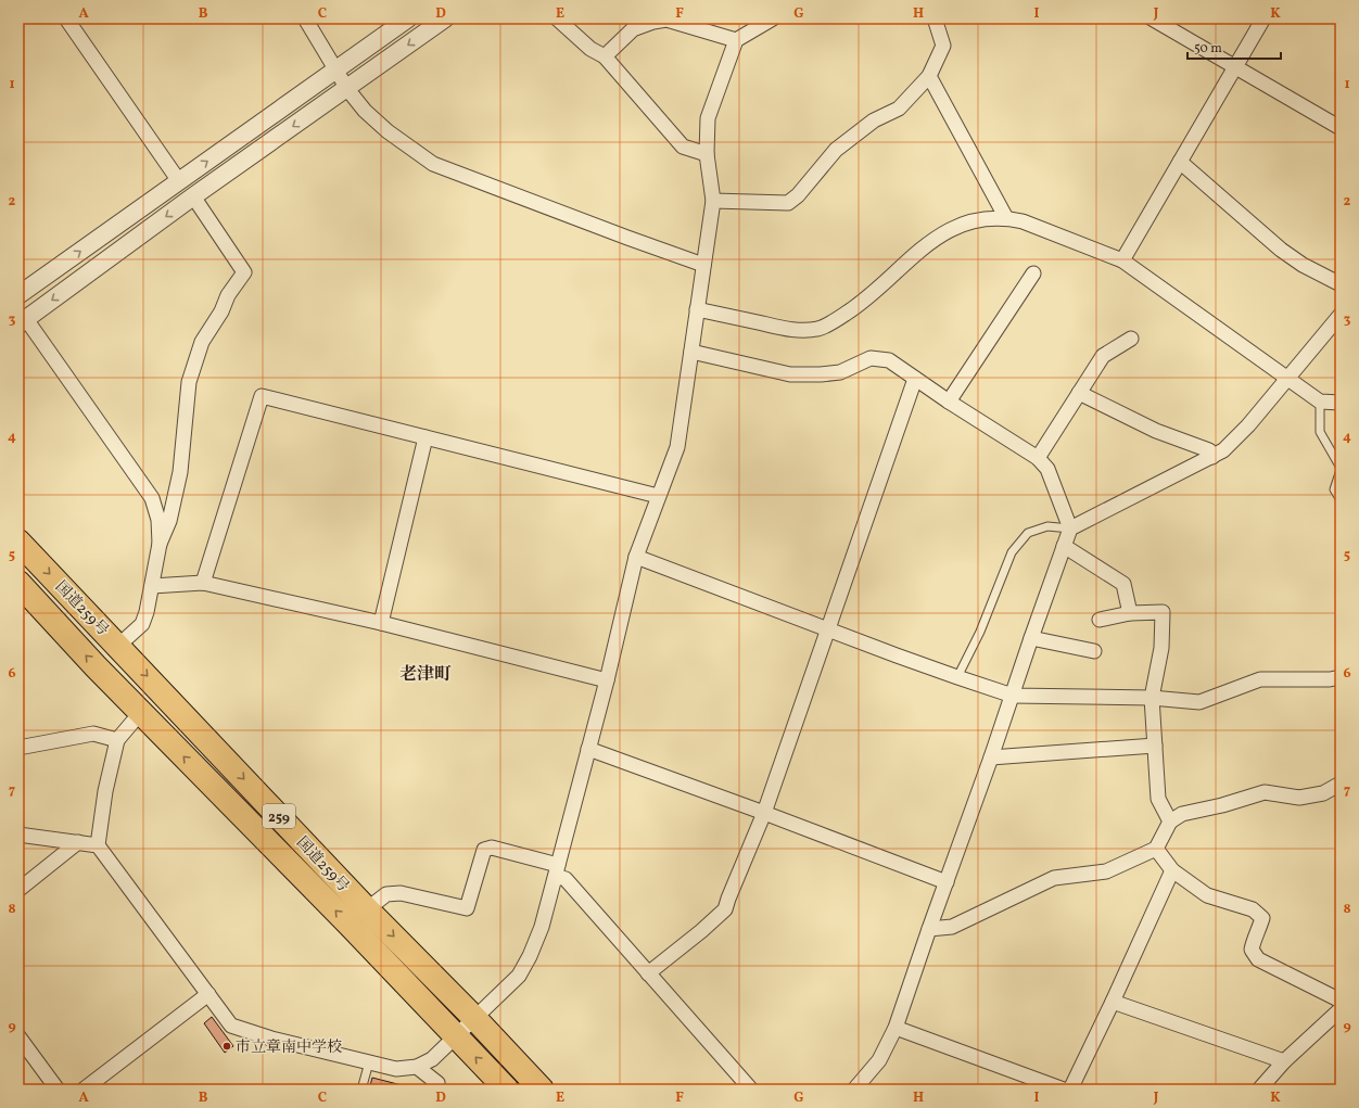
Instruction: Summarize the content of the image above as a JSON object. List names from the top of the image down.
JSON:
{
  "streets": {
    "highway": ["国道259号", "259"]
  },
  "districts": ["老津町"],
  "places": ["市立章南中学校"],
  "scale_bar": "50 m",
  "grid": {
    "columns": [
      "A",
      "B",
      "C",
      "D",
      "E",
      "F",
      "G",
      "H",
      "I",
      "J",
      "K"
    ],
    "rows": [
      "1",
      "2",
      "3",
      "4",
      "5",
      "6",
      "7",
      "8",
      "9"
    ]
  }
}
